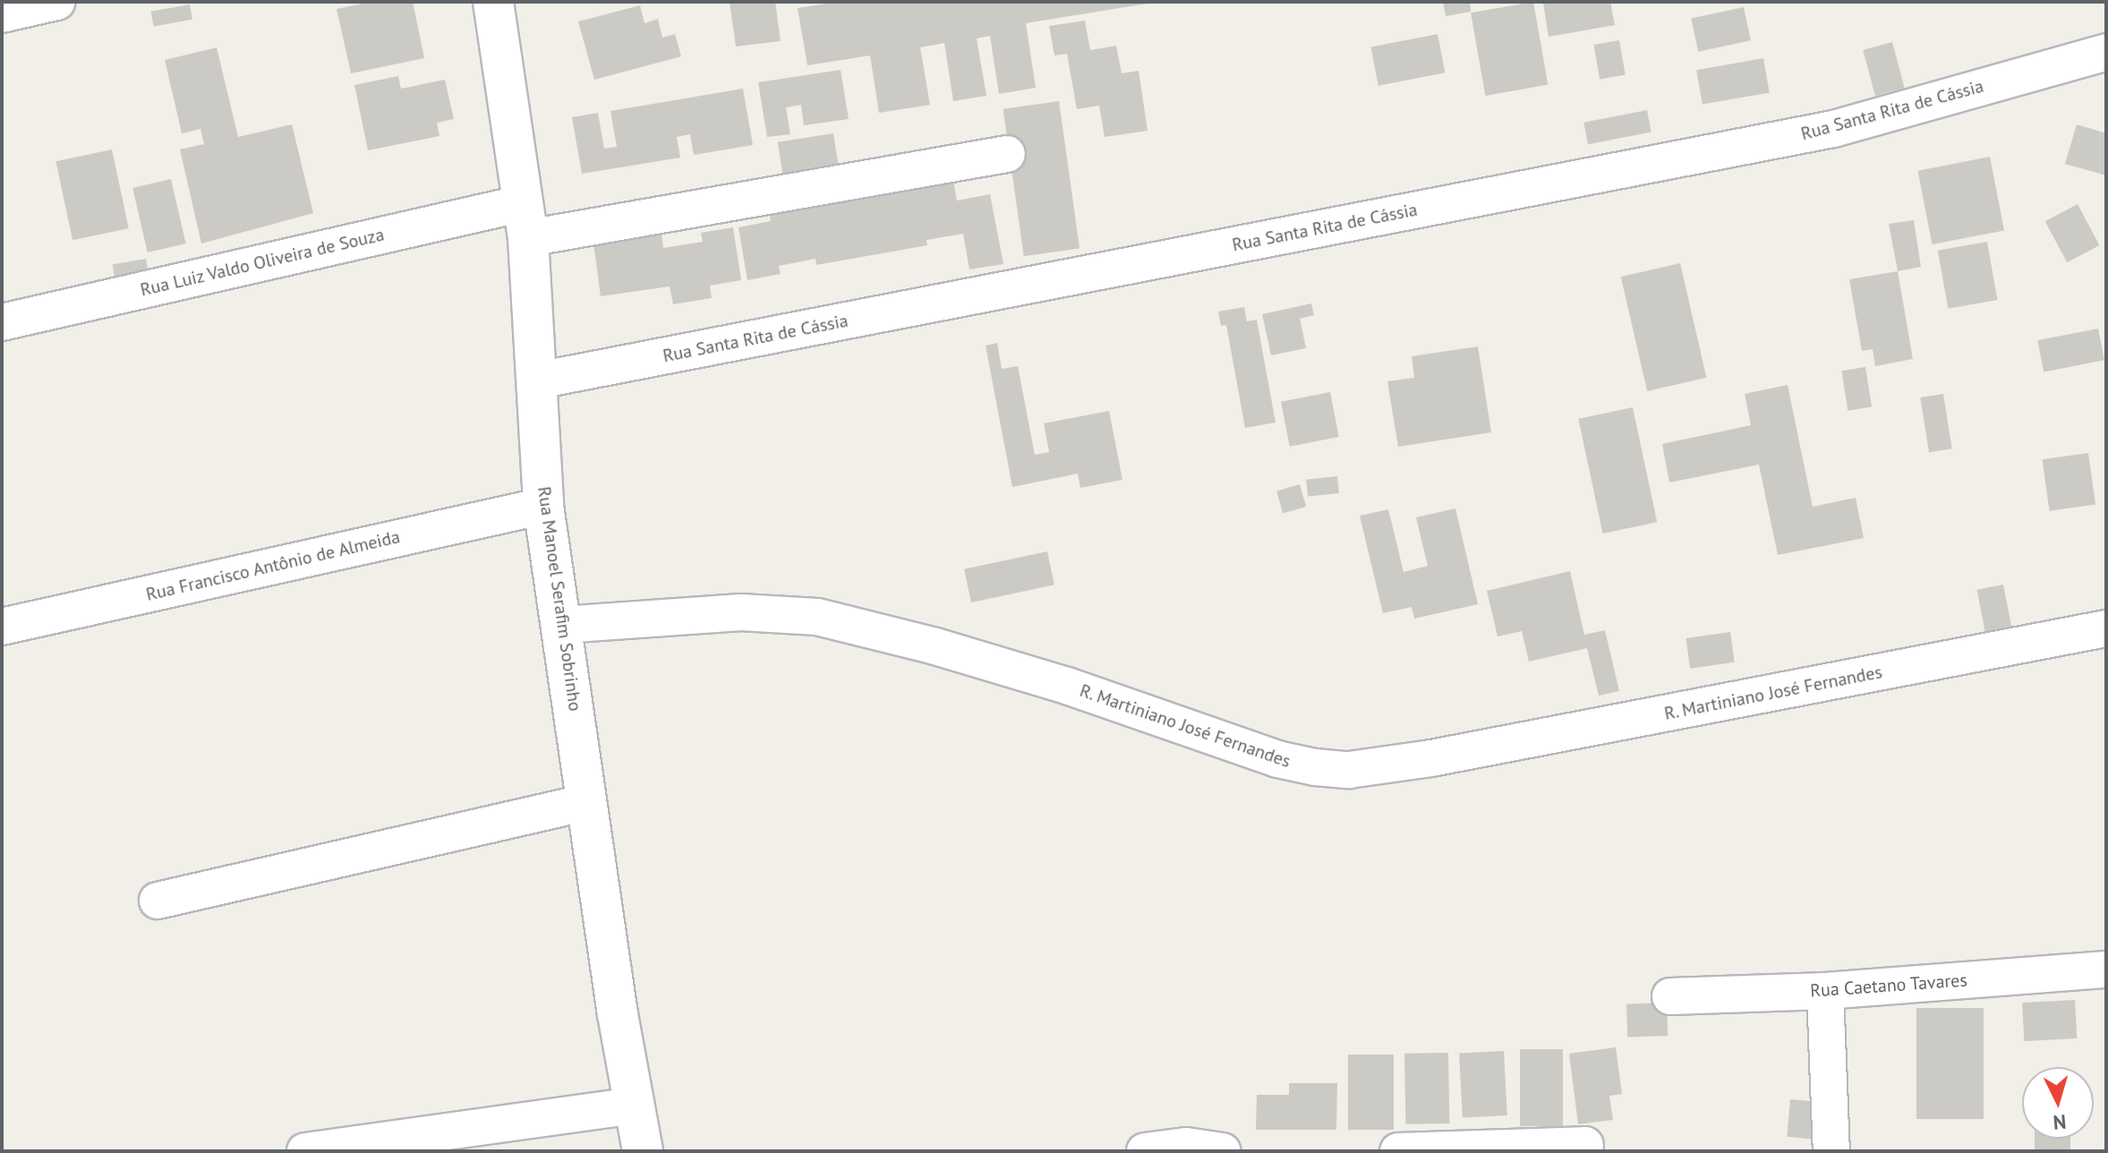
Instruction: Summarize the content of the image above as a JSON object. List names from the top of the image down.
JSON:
{
  "streets": {
    "street": [
      "Rua Santa Rita de Cássia",
      "Rua Luiz Valdo Oliveira de Souza",
      "Rua Francisco Antônio de Almeida",
      "Rua Manoel Serafim Sobrinho",
      "R. Martiniano José Fernandes",
      "Rua Caetano Tavares"
    ]
  },
  "crossings": [
    ["Rua Santa Rita de Cássia", "Rua Manoel Serafim Sobrinho"],
    ["Rua Luiz Valdo Oliveira de Souza", "Rua Manoel Serafim Sobrinho"],
    ["Rua Francisco Antônio de Almeida", "Rua Manoel Serafim Sobrinho"],
    ["Rua Manoel Serafim Sobrinho", "R. Martiniano José Fernandes"]
  ],
  "north": "bottom"
}
